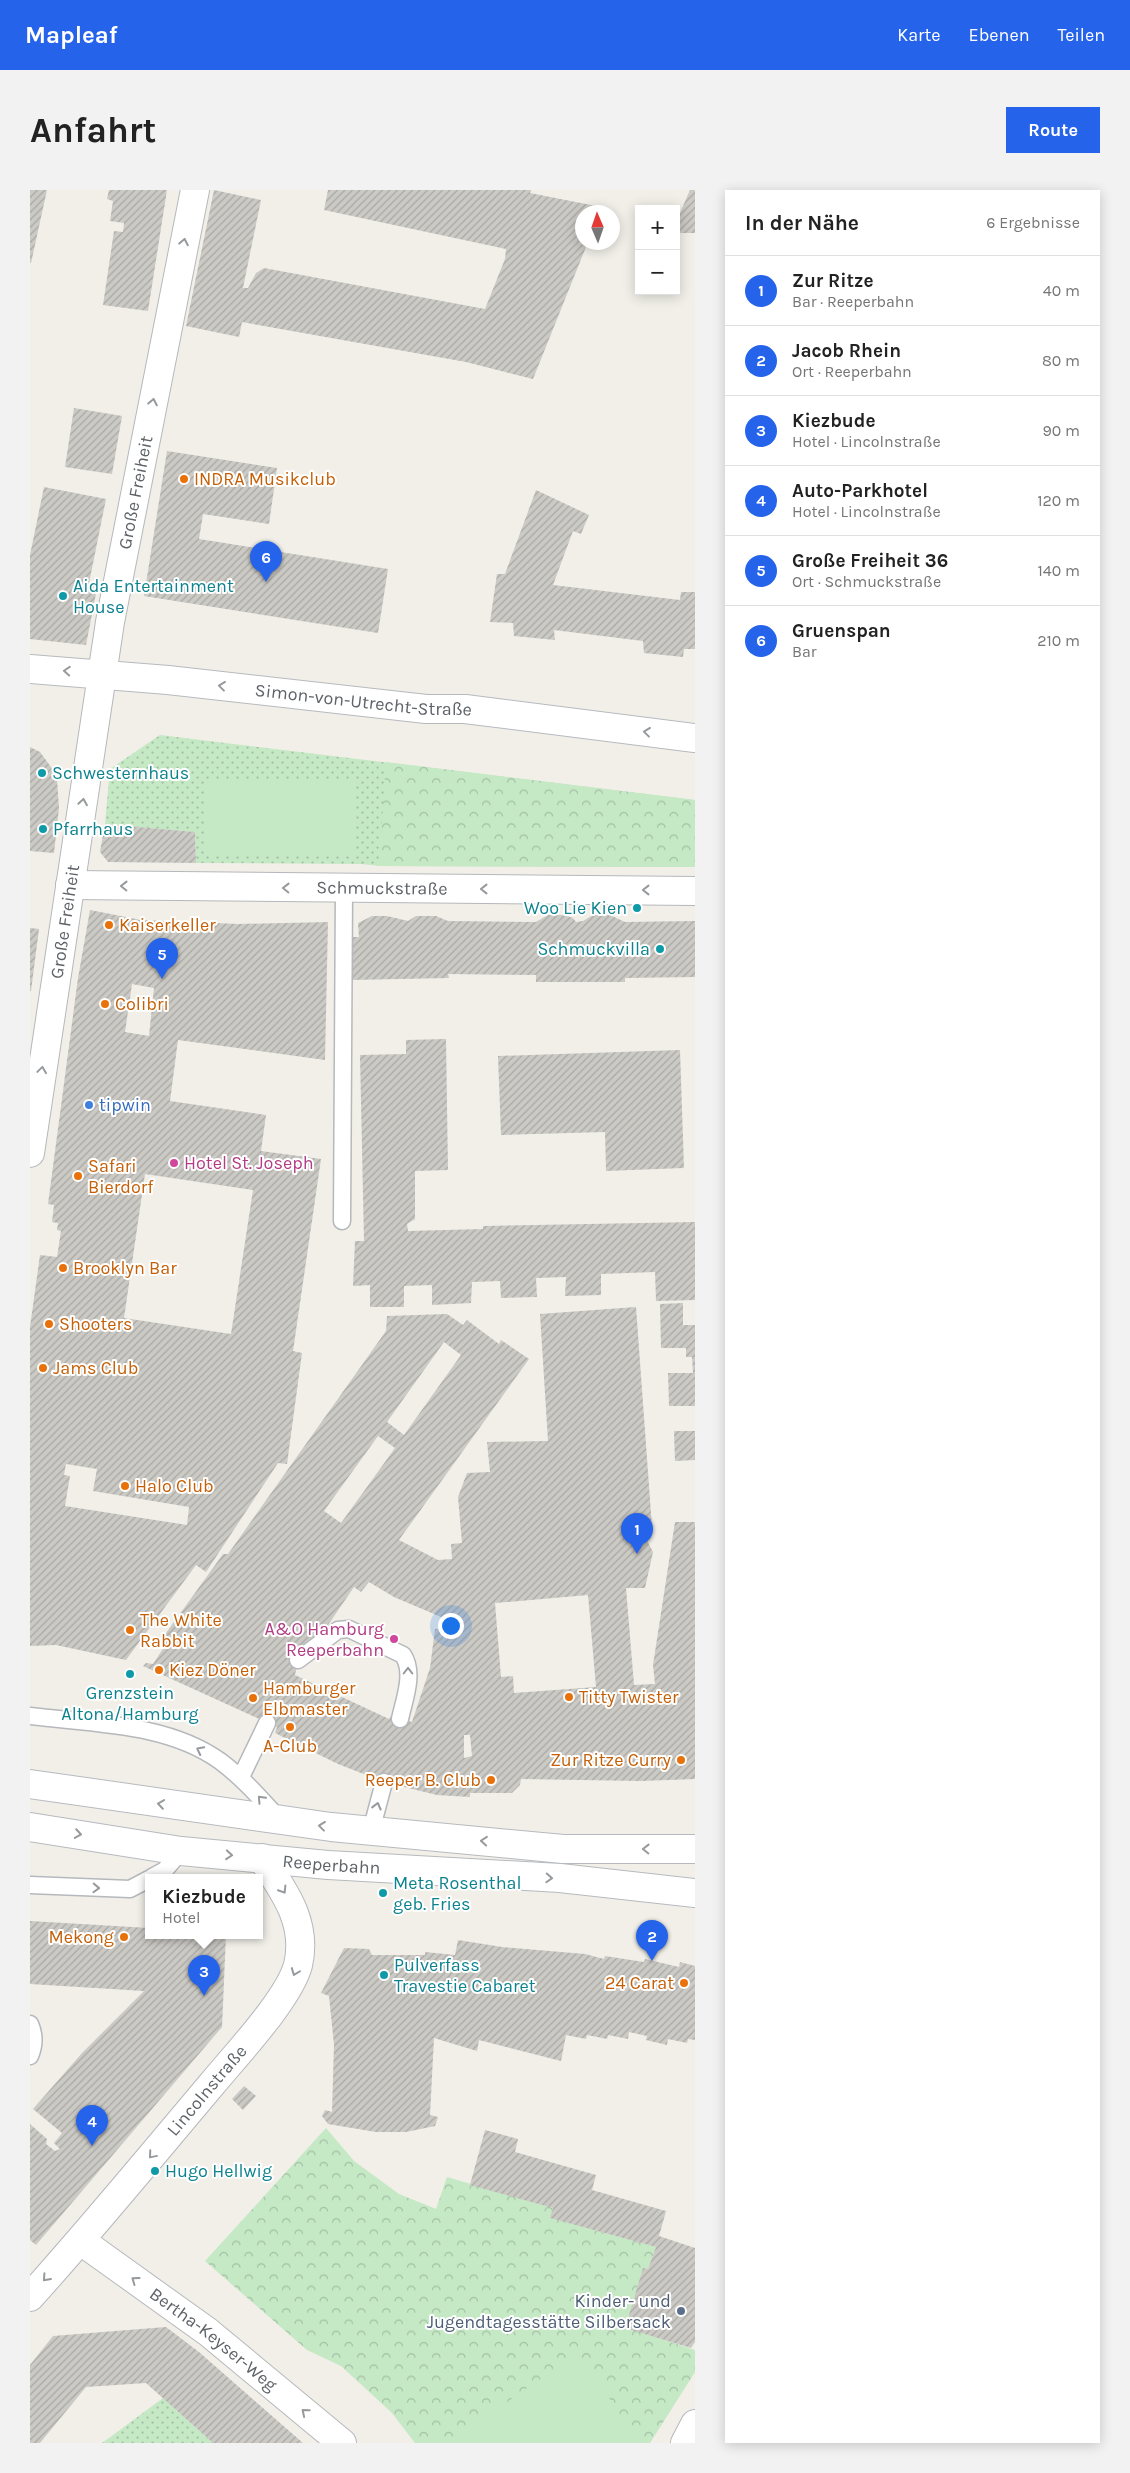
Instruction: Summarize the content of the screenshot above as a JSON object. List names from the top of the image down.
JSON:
{
  "streets": {
    "street": [
      "Große Freiheit",
      "Simon-von-Utrecht-Straße",
      "Schmuckstraße",
      "Reeperbahn",
      "Lincolnstraße",
      "Bertha-Keyser-Weg"
    ]
  },
  "crossings": [
    ["Große Freiheit", "Simon-von-Utrecht-Straße"],
    ["Große Freiheit", "Schmuckstraße"],
    ["Reeperbahn", "Lincolnstraße"],
    ["Lincolnstraße", "Bertha-Keyser-Weg"]
  ],
  "one_way": [
    "Große Freiheit",
    "Simon-von-Utrecht-Straße",
    "Schmuckstraße",
    "Lincolnstraße",
    "Bertha-Keyser-Weg"
  ],
  "places": [
    "INDRA Musikclub",
    "Aida Entertainment House",
    "Schwesternhaus",
    "Pfarrhaus",
    "Woo Lie Kien",
    "Kaiserkeller",
    "Schmuckvilla",
    "Colibri",
    "tipwin",
    "Hotel St. Joseph",
    "Safari Bierdorf",
    "Brooklyn Bar",
    "Shooters",
    "Jams Club",
    "Halo Club",
    "The White Rabbit",
    "A&O Hamburg Reeperbahn",
    "Kiez Döner",
    "Grenzstein Altona/Hamburg",
    "Titty Twister",
    "Hamburger Elbmaster",
    "A-Club",
    "Zur Ritze Curry",
    "Reeper B. Club",
    "Meta Rosenthal geb. Fries",
    "Mekong",
    "Pulverfass Travestie Cabaret",
    "24 Carat",
    "Hugo Hellwig",
    "Kinder- und Jugendtagesstätte Silbersack"
  ],
  "north": "top",
  "page": {
    "header": "Mapleaf",
    "nav": ["Karte", "Ebenen", "Teilen"],
    "buttons": "Route",
    "title": "Anfahrt",
    "heading": ["In der Nähe", "6 Ergebnisse"],
    "map_buttons": ["+", "−"],
    "list": [
      {
        "mark": "1",
        "name": "Zur Ritze",
        "note": "Bar · Reeperbahn",
        "value": "40 m"
      },
      {
        "mark": "2",
        "name": "Jacob Rhein",
        "note": "Ort · Reeperbahn",
        "value": "80 m"
      },
      {
        "mark": "3",
        "name": "Kiezbude",
        "note": "Hotel · Lincolnstraße",
        "value": "90 m"
      },
      {
        "mark": "4",
        "name": "Auto-Parkhotel",
        "note": "Hotel · Lincolnstraße",
        "value": "120 m"
      },
      {
        "mark": "5",
        "name": "Große Freiheit 36",
        "note": "Ort · Schmuckstraße",
        "value": "140 m"
      },
      {
        "mark": "6",
        "name": "Gruenspan",
        "note": "Bar",
        "value": "210 m"
      }
    ],
    "pins": [
      "6",
      "5",
      "1",
      "2",
      "3",
      "4"
    ],
    "popup": ["Kiezbude", "Hotel"]
  }
}
